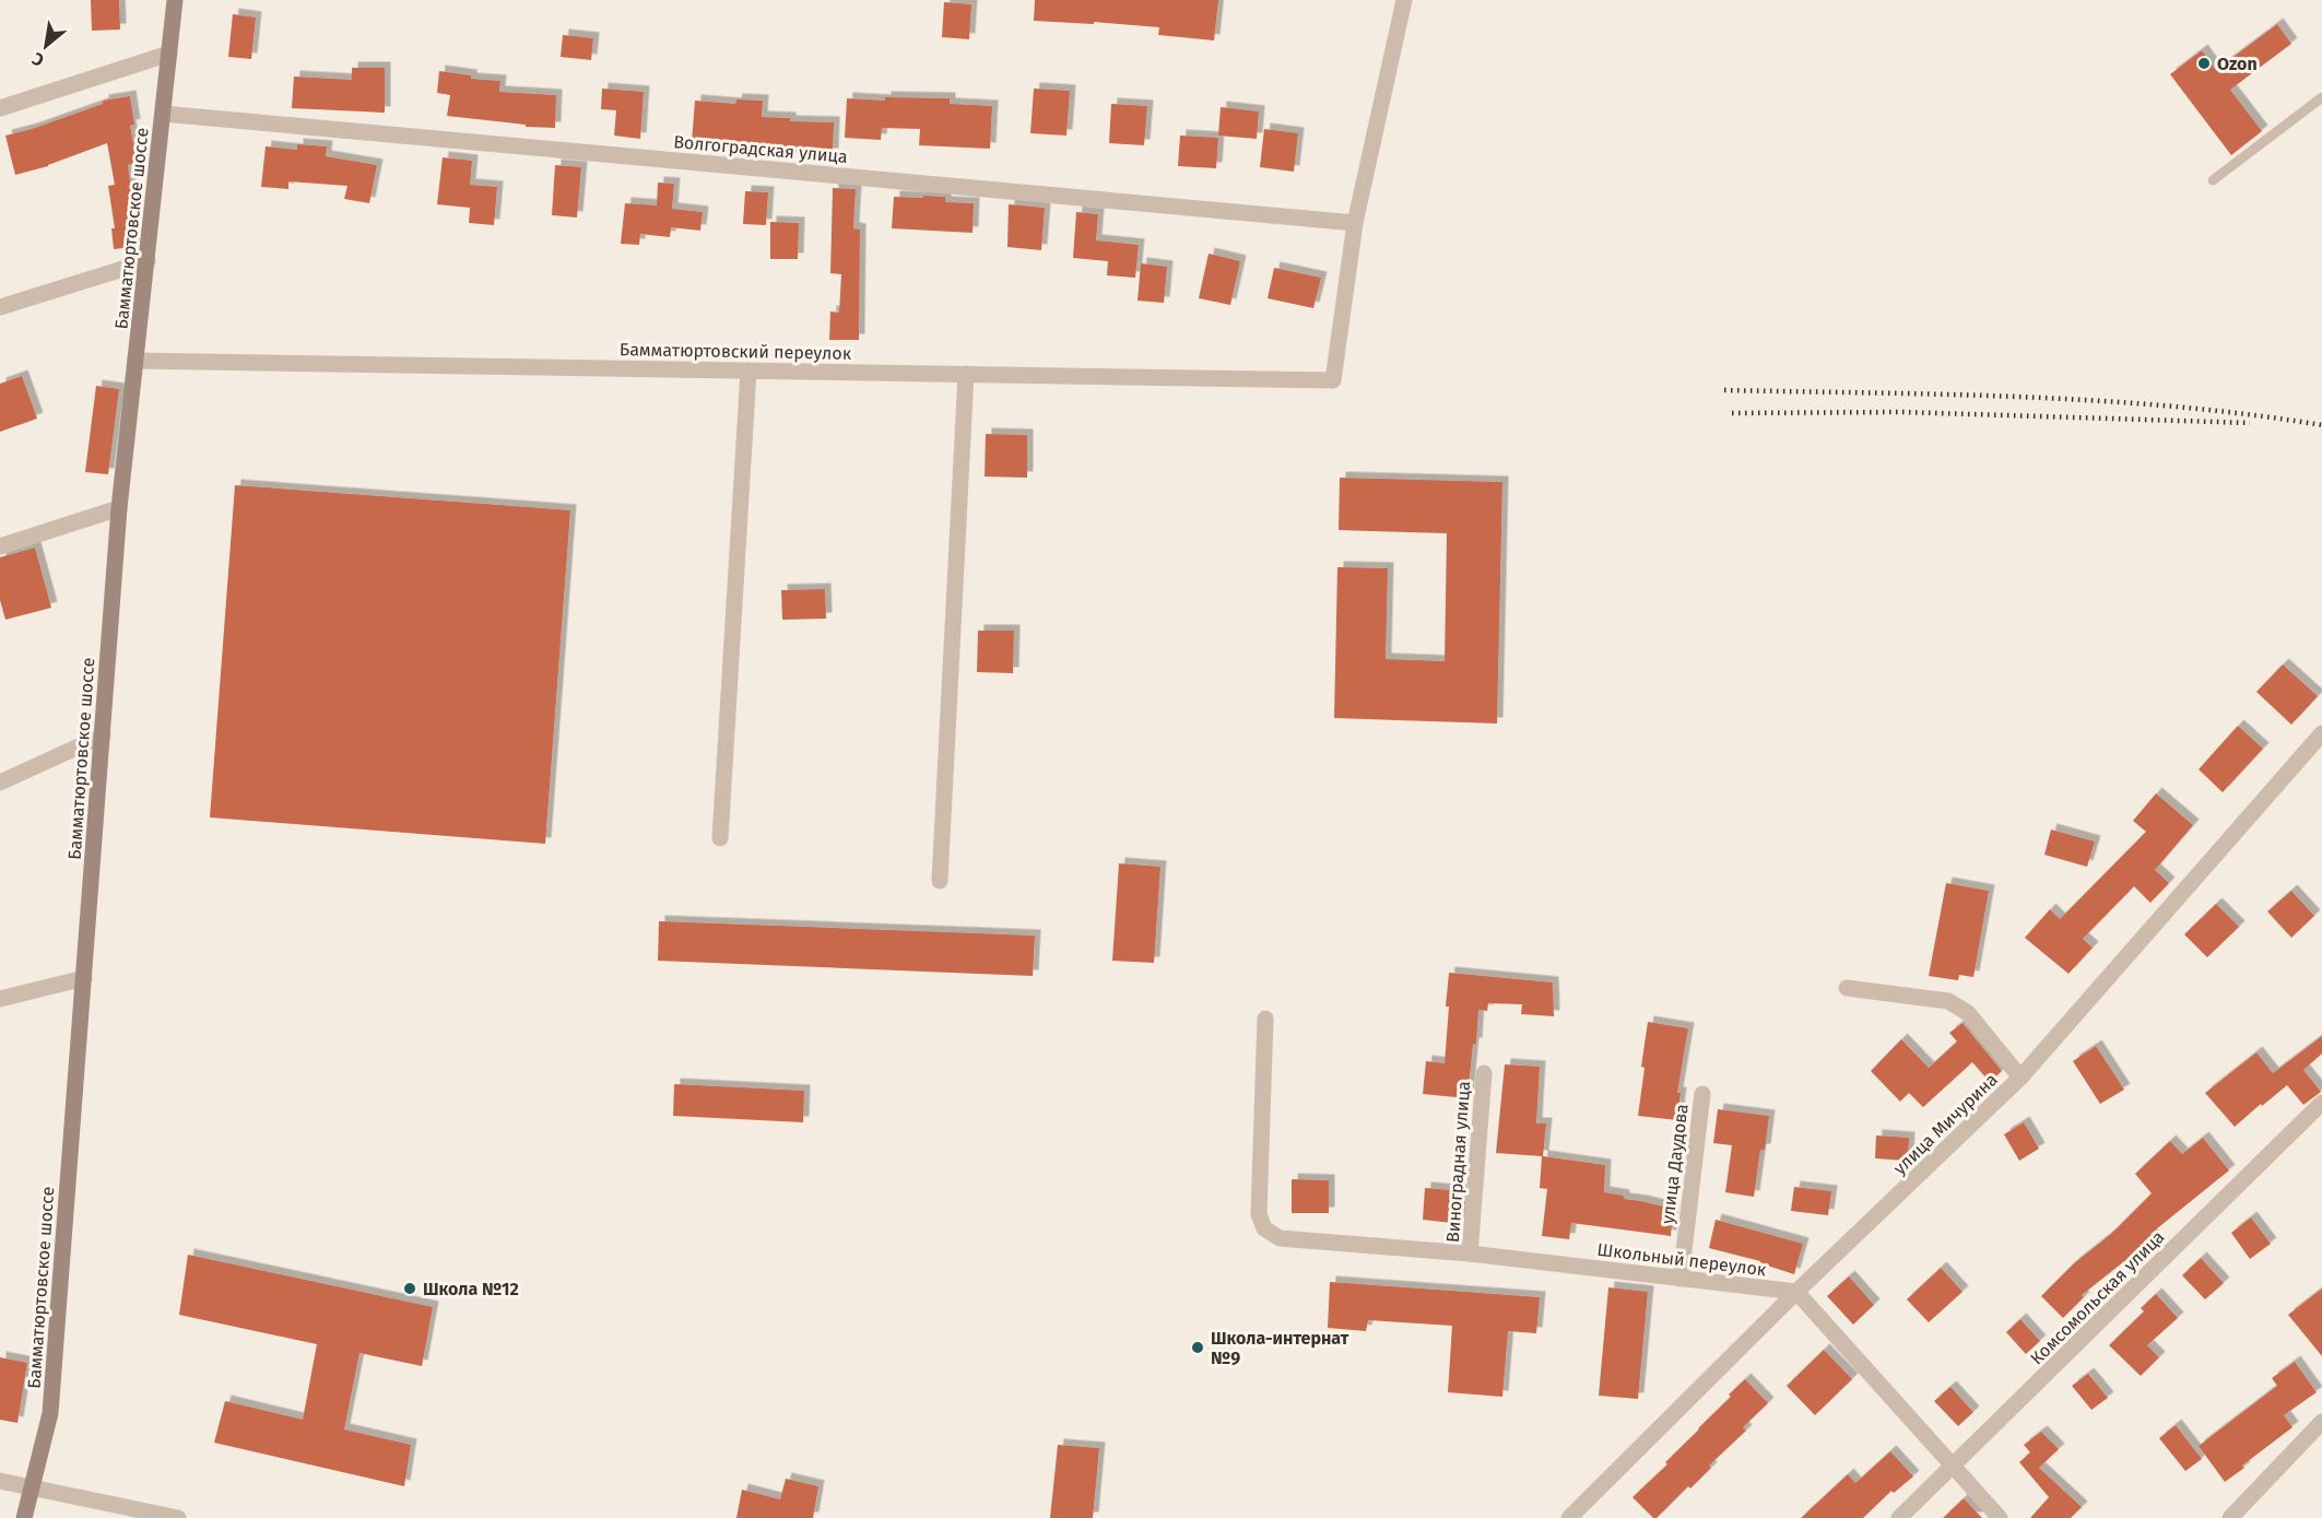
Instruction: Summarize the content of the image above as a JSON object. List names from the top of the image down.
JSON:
{
  "streets": {
    "street": [
      "Волгоградская улица",
      "Бамматюртовское шоссе",
      "Бамматюртовский переулок",
      "улица Мичурина",
      "Виноградная улица",
      "улица Даудова",
      "Школьный переулок",
      "Комсомольская улица"
    ]
  },
  "crossings": [
    ["Волгоградская улица", "Бамматюртовское шоссе"],
    ["Волгоградская улица", "Бамматюртовский переулок"],
    ["Бамматюртовское шоссе", "Бамматюртовский переулок"],
    ["улица Мичурина", "Школьный переулок"],
    ["Виноградная улица", "Школьный переулок"],
    ["улица Даудова", "Школьный переулок"]
  ],
  "places": ["Ozon", "Школа №12", "Школа-интернат №9"],
  "north": "bottom left"
}
